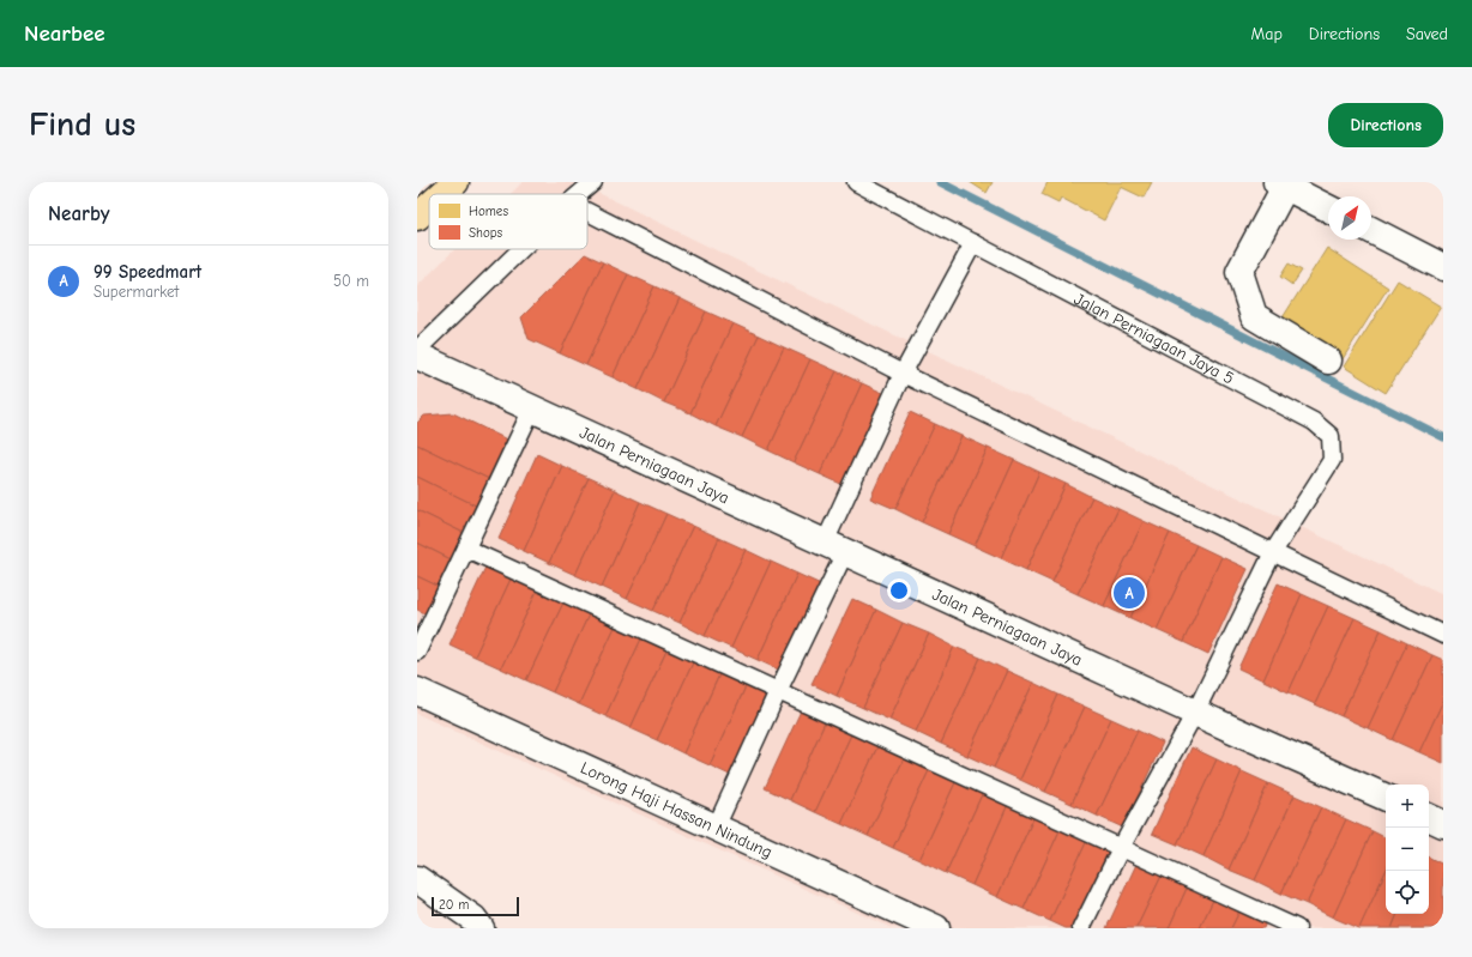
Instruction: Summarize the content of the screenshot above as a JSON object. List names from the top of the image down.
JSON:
{
  "streets": {
    "street": ["Jalan Perniagaan Jaya", "Lorong Haji Hassan Nindung"],
    "lane": ["Jalan Perniagaan Jaya 5"]
  },
  "crossings": [
    ["Jalan Perniagaan Jaya 5", "Jalan Perniagaan Jaya"]
  ],
  "legend": ["Homes", "Shops"],
  "scale_bar": "20 m",
  "north": "top right",
  "page": {
    "header": "Nearbee",
    "nav": ["Map", "Directions", "Saved"],
    "buttons": "Directions",
    "title": "Find us",
    "heading": "Nearby",
    "list": [
      {
        "mark": "A",
        "name": "99 Speedmart",
        "note": "Supermarket",
        "value": "50 m"
      }
    ],
    "pins": "A",
    "map_buttons": ["+", "−"],
    "scale": "20 m"
  }
}
